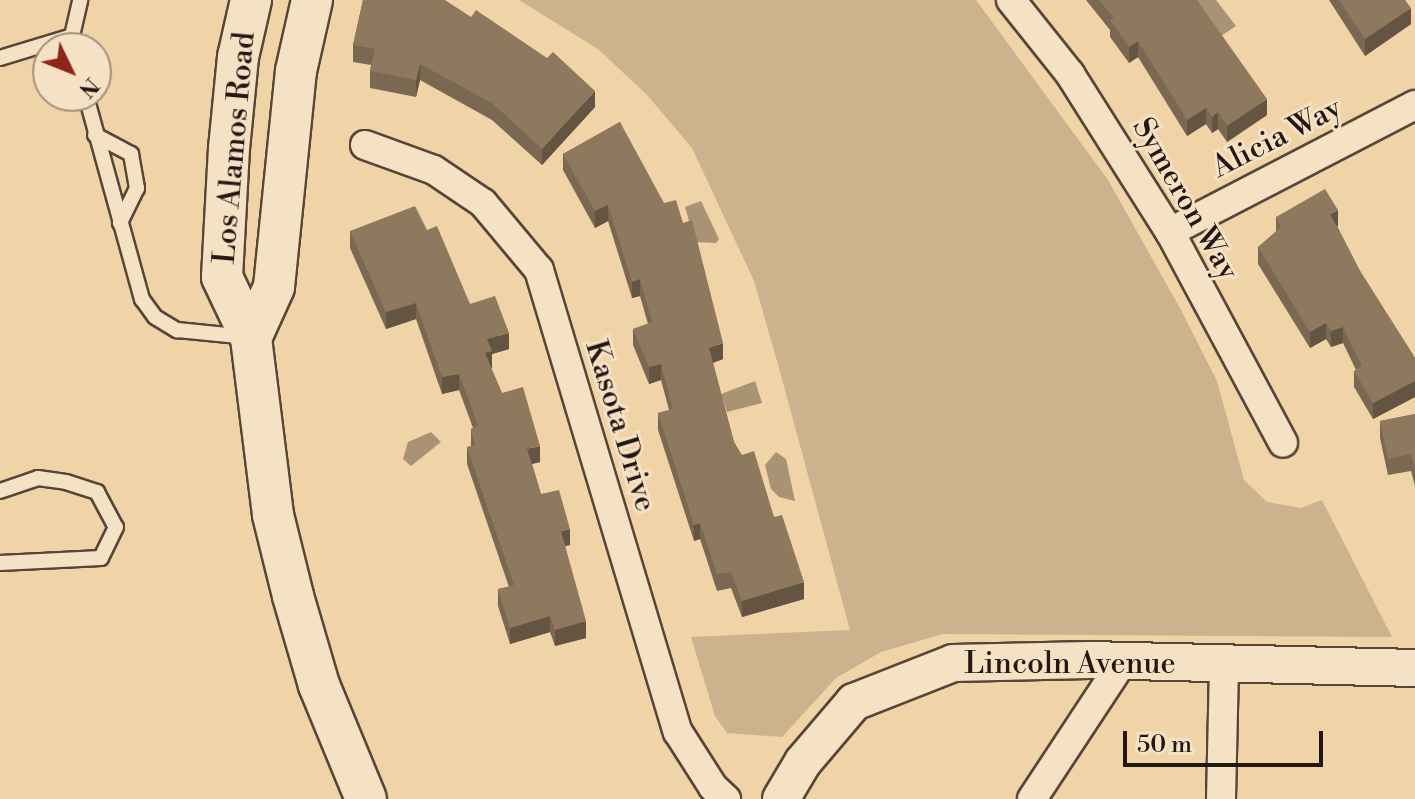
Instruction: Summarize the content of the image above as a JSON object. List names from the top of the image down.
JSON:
{
  "streets": {
    "main road": ["Los Alamos Road"],
    "street": [
      "Alicia Way",
      "Symeron Way",
      "Kasota Drive",
      "Lincoln Avenue"
    ]
  },
  "crossings": [
    ["Alicia Way", "Symeron Way"]
  ],
  "scale_bar": "50 m",
  "north": "bottom right"
}
